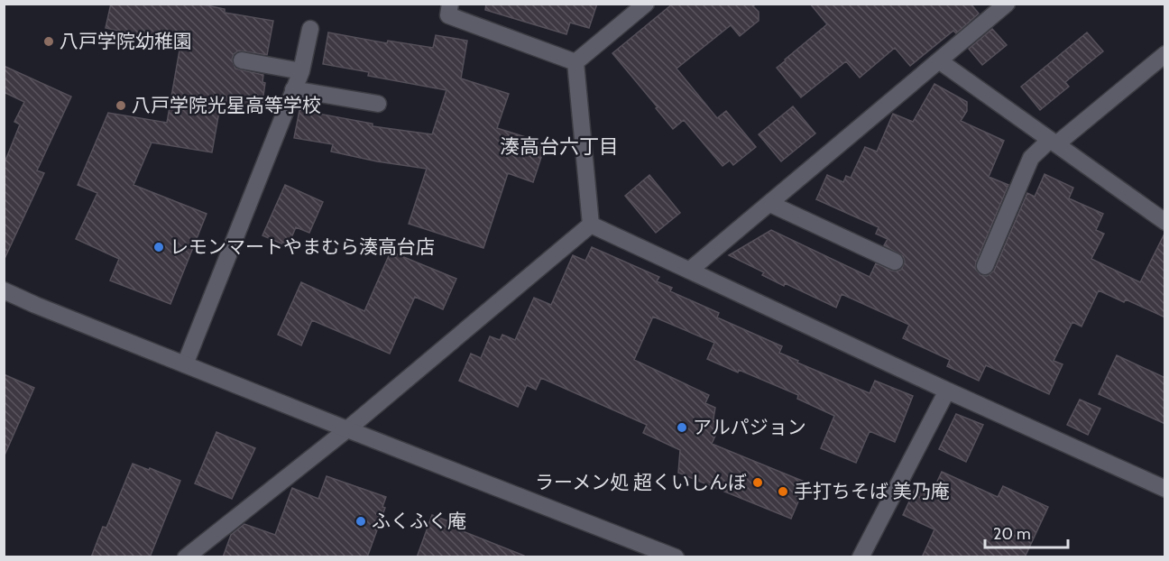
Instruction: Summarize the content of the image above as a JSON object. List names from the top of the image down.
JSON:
{
  "districts": ["湊高台六丁目"],
  "places": [
    "八戸学院幼稚園",
    "八戸学院光星高等学校",
    "レモンマートやまむら湊高台店",
    "アルパジョン",
    "ラーメン処 超くいしんぼ",
    "手打ちそば 美乃庵",
    "ふくふく庵"
  ],
  "scale_bar": "20 m"
}
